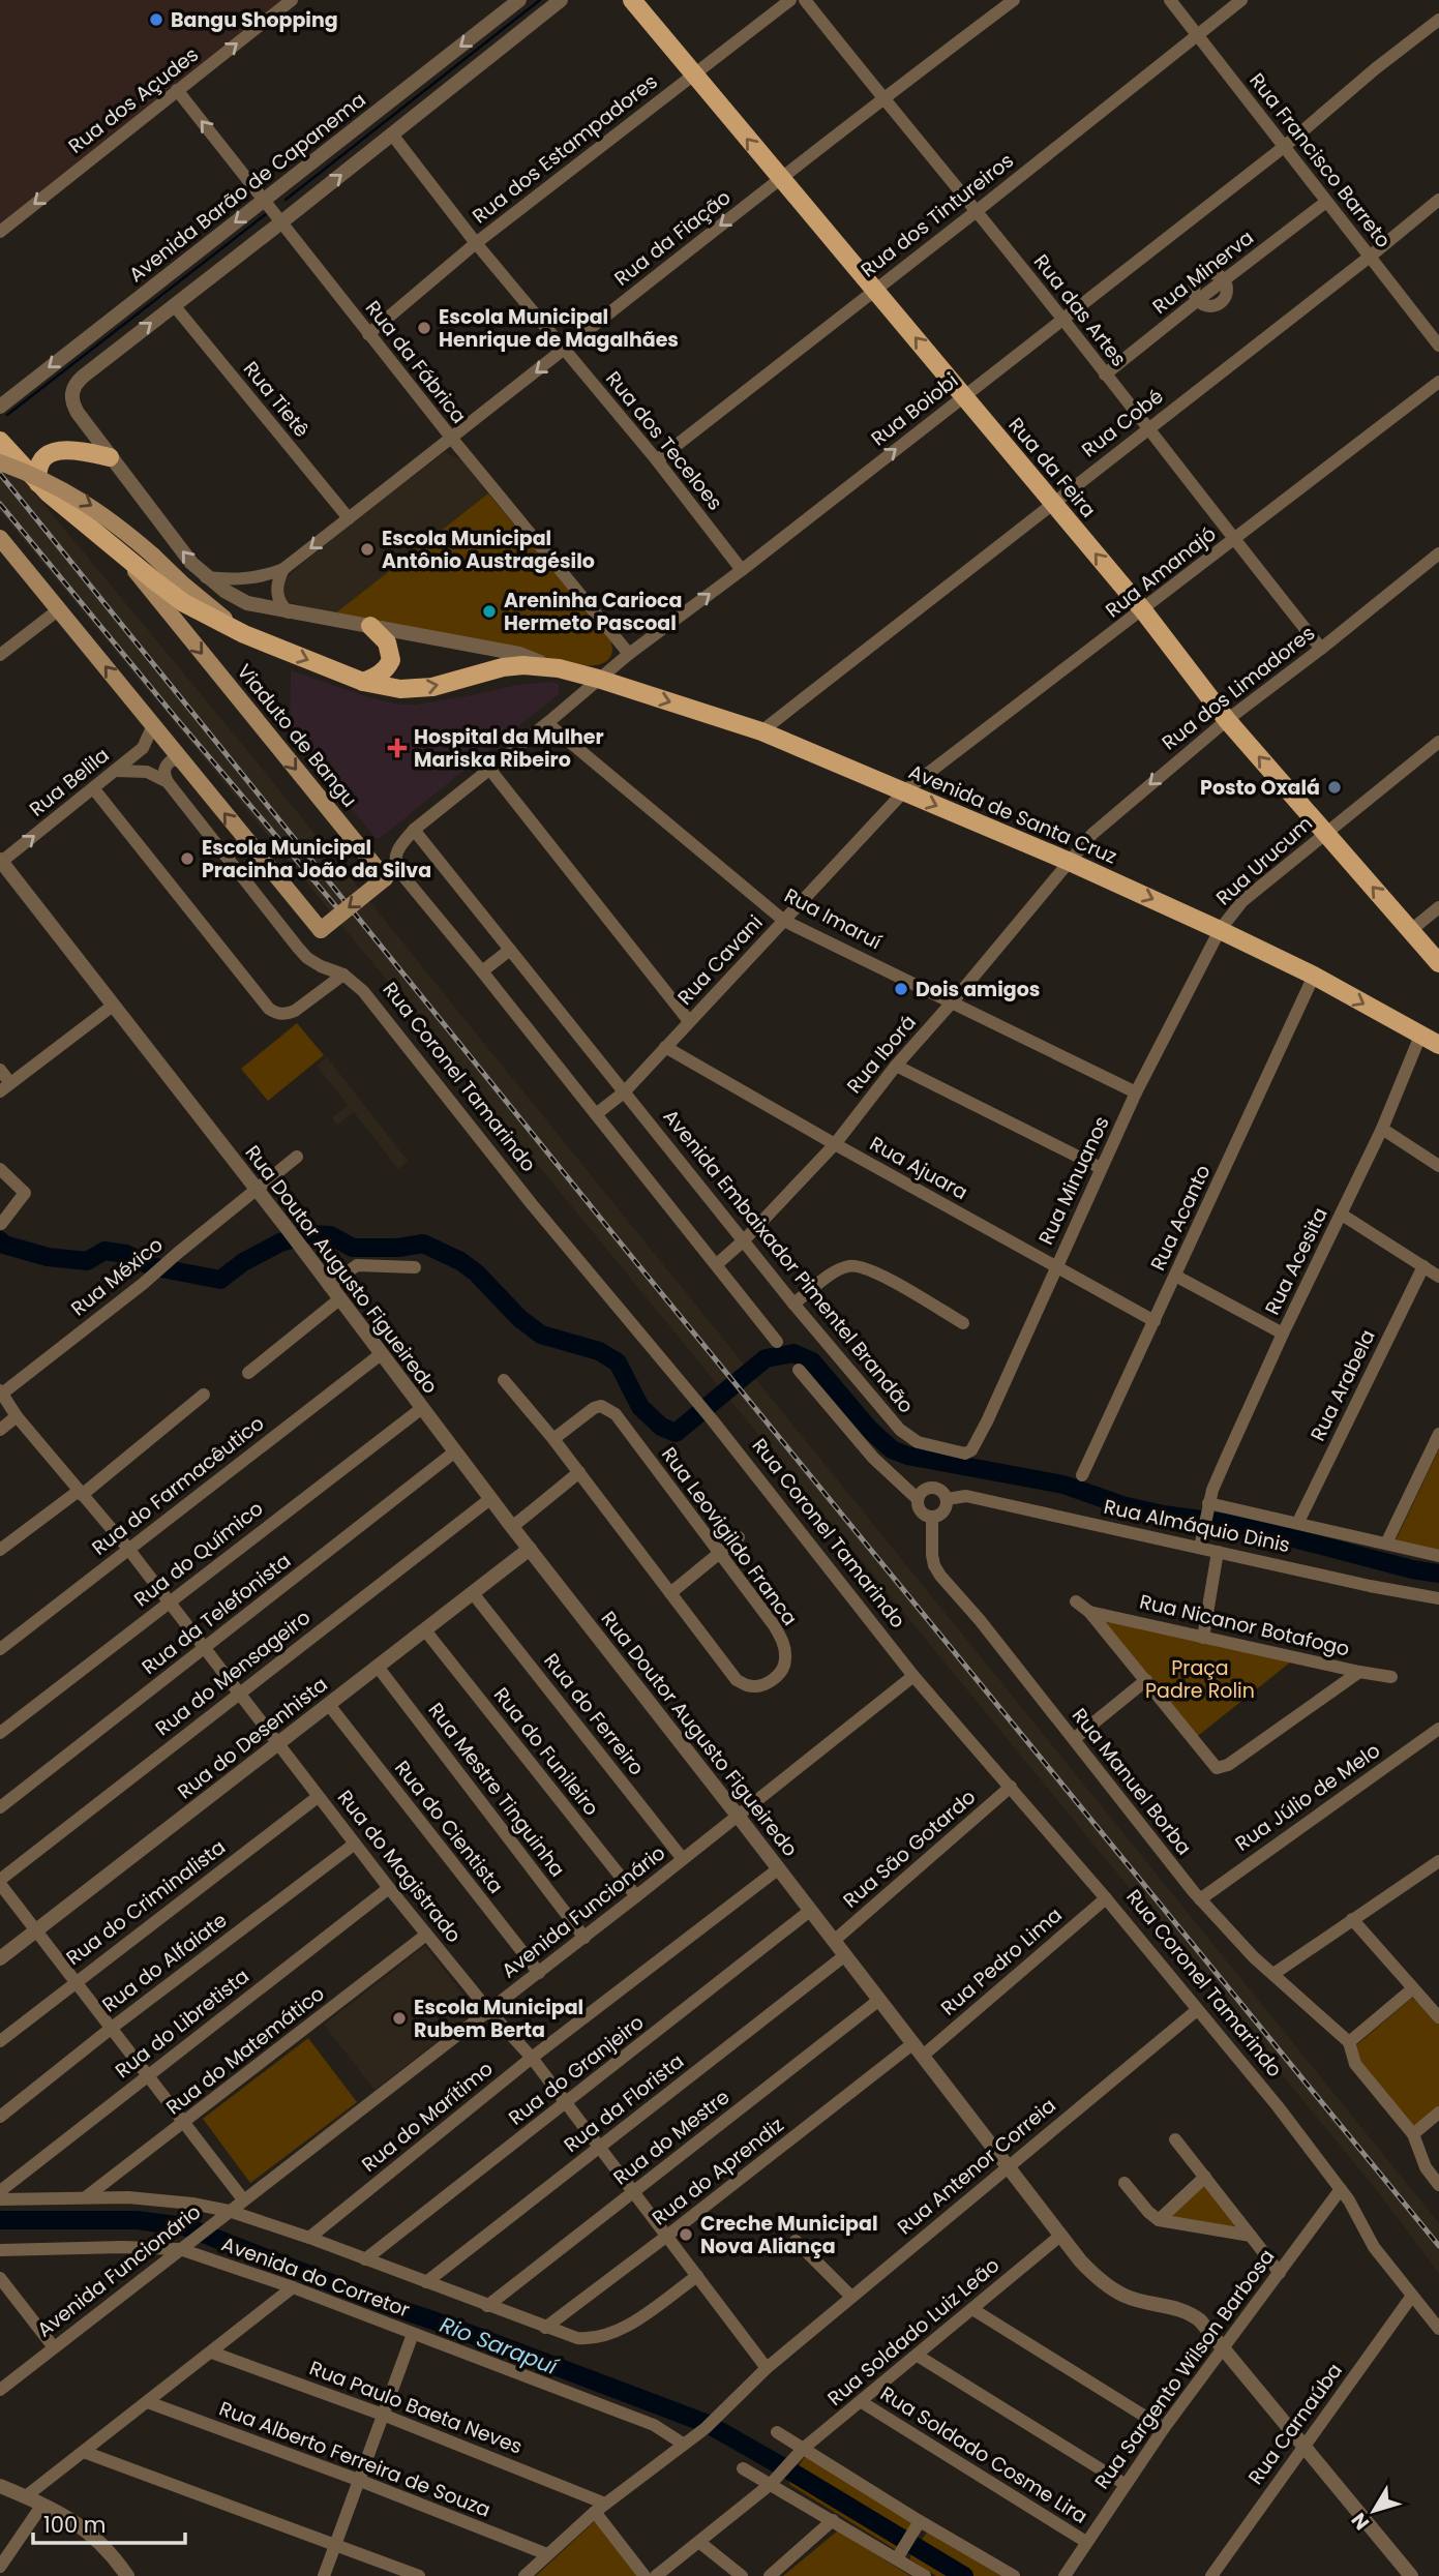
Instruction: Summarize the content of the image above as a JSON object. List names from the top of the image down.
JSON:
{
  "streets": {
    "main road": ["Rua da Feira", "Viaduto de Bangu", "Avenida de Santa Cruz"],
    "street": [
      "Rua dos Açudes",
      "Rua dos Estampadores",
      "Rua Francisco Barreto",
      "Avenida Barão de Capanema",
      "Rua dos Tintureiros",
      "Rua da Fiação",
      "Rua Minerva",
      "Rua das Artes",
      "Rua da Fábrica",
      "Rua Tietê",
      "Rua Boiobi",
      "Rua Cobé",
      "Rua dos Teceloes",
      "Rua Amanajó",
      "Rua dos Limadores",
      "Rua Belila",
      "Rua Urucum",
      "Rua Imaruí",
      "Rua Cavani",
      "Rua Iborá",
      "Rua Coronel Tamarindo",
      "Rua Ajuara",
      "Rua Minuanos",
      "Rua Acanto",
      "Avenida Embaixador Pimentel Brandão",
      "Rua Acesita",
      "Rua Doutor Augusto Figueiredo",
      "Rua México",
      "Rua Arabela",
      "Rua do Farmacêutico",
      "Rua Almáquio Dinis",
      "Rua Leovigildo Franca",
      "Rua do Químico",
      "Rua da Telefonista",
      "Rua Nicanor Botafogo",
      "Rua do Mensageiro",
      "Rua do Ferreiro",
      "Rua do Desenhista",
      "Rua do Funileiro",
      "Rua Manuel Borba",
      "Rua Mestre Tinguinha",
      "Rua Júlio de Melo",
      "Rua do Cientista",
      "Rua São Gotardo",
      "Rua do Magistrado",
      "Rua do Criminalista",
      "Avenida Funcionário",
      "Rua Pedro Lima",
      "Rua do Alfaiate",
      "Rua do Libretista",
      "Rua do Matemático",
      "Rua do Granjeiro",
      "Rua da Florista",
      "Rua do Marítimo",
      "Rua do Mestre",
      "Rua Antenor Correia",
      "Rua do Aprendiz",
      "Avenida do Corretor",
      "Rua Soldado Luiz Leão",
      "Rua Sargento Wilson Barbosa",
      "Rua Paulo Baeta Neves",
      "Rua Carnaúba",
      "Rua Soldado Cosme Lira",
      "Rua Alberto Ferreira de Souza"
    ]
  },
  "crossings": [
    ["Rua dos Açudes", "Rua da Fábrica"],
    ["Rua dos Estampadores", "Rua da Fábrica"],
    ["Rua dos Estampadores", "Rua dos Teceloes"],
    ["Rua dos Estampadores", "Rua da Feira"],
    ["Rua Francisco Barreto", "Rua dos Tintureiros"],
    ["Rua Francisco Barreto", "Rua Minerva"],
    ["Rua Francisco Barreto", "Rua Boiobi"],
    ["Rua Francisco Barreto", "Rua Cobé"],
    ["Avenida Barão de Capanema", "Rua da Fábrica"],
    ["Rua dos Tintureiros", "Rua das Artes"],
    ["Rua dos Tintureiros", "Rua dos Teceloes"],
    ["Rua dos Tintureiros", "Rua da Feira"],
    ["Rua da Fiação", "Rua das Artes"],
    ["Rua da Fiação", "Rua da Fábrica"],
    ["Rua da Fiação", "Rua Tietê"],
    ["Rua da Fiação", "Rua dos Teceloes"],
    ["Rua da Fiação", "Rua da Feira"],
    ["Rua da Fiação", "Avenida de Santa Cruz"],
    ["Rua Minerva", "Rua das Artes"],
    ["Rua das Artes", "Rua Boiobi"],
    ["Rua das Artes", "Rua Cobé"],
    ["Rua das Artes", "Rua Amanajó"],
    ["Rua das Artes", "Rua dos Limadores"],
    ["Rua da Fábrica", "Rua Boiobi"],
    ["Rua Tietê", "Avenida de Santa Cruz"],
    ["Rua Boiobi", "Rua dos Teceloes"],
    ["Rua Boiobi", "Rua da Feira"],
    ["Rua Boiobi", "Avenida de Santa Cruz"],
    ["Rua Boiobi", "Rua Imaruí"],
    ["Rua Boiobi", "Avenida Embaixador Pimentel Brandão"],
    ["Rua Cobé", "Rua da Feira"],
    ["Rua Cobé", "Avenida de Santa Cruz"],
    ["Rua da Feira", "Rua Amanajó"],
    ["Rua da Feira", "Rua dos Limadores"],
    ["Rua da Feira", "Rua Urucum"],
    ["Rua Amanajó", "Avenida de Santa Cruz"],
    ["Rua Amanajó", "Rua Cavani"],
    ["Rua dos Limadores", "Avenida de Santa Cruz"],
    ["Rua dos Limadores", "Rua Iborá"],
    ["Viaduto de Bangu", "Avenida de Santa Cruz"],
    ["Rua Belila", "Rua Doutor Augusto Figueiredo"],
    ["Avenida de Santa Cruz", "Rua Urucum"],
    ["Avenida de Santa Cruz", "Rua Cavani"],
    ["Avenida de Santa Cruz", "Rua Iborá"],
    ["Avenida de Santa Cruz", "Rua Minuanos"],
    ["Avenida de Santa Cruz", "Rua Acanto"],
    ["Avenida de Santa Cruz", "Rua Acesita"],
    ["Rua Urucum", "Rua Minuanos"],
    ["Rua Imaruí", "Rua Cavani"],
    ["Rua Imaruí", "Rua Iborá"],
    ["Rua Imaruí", "Rua Minuanos"],
    ["Rua Cavani", "Rua Ajuara"],
    ["Rua Cavani", "Avenida Embaixador Pimentel Brandão"],
    ["Rua Iborá", "Rua Ajuara"],
    ["Rua Iborá", "Avenida Embaixador Pimentel Brandão"],
    ["Rua Coronel Tamarindo", "Rua São Gotardo"],
    ["Rua Coronel Tamarindo", "Avenida Funcionário"],
    ["Rua Coronel Tamarindo", "Rua Pedro Lima"],
    ["Rua Coronel Tamarindo", "Rua Antenor Correia"],
    ["Rua Coronel Tamarindo", "Rua Sargento Wilson Barbosa"],
    ["Rua Coronel Tamarindo", "Rua Carnaúba"],
    ["Rua Ajuara", "Rua Minuanos"],
    ["Rua Ajuara", "Rua Acanto"],
    ["Rua Minuanos", "Avenida Embaixador Pimentel Brandão"],
    ["Rua Acesita", "Rua Almáquio Dinis"],
    ["Rua Doutor Augusto Figueiredo", "Rua México"],
    ["Rua Doutor Augusto Figueiredo", "Rua do Farmacêutico"],
    ["Rua Doutor Augusto Figueiredo", "Rua do Químico"],
    ["Rua Doutor Augusto Figueiredo", "Rua da Telefonista"],
    ["Rua Doutor Augusto Figueiredo", "Rua do Mensageiro"],
    ["Rua Doutor Augusto Figueiredo", "Rua do Desenhista"],
    ["Rua Doutor Augusto Figueiredo", "Rua São Gotardo"],
    ["Rua Doutor Augusto Figueiredo", "Avenida Funcionário"],
    ["Rua Doutor Augusto Figueiredo", "Rua Pedro Lima"],
    ["Rua Doutor Augusto Figueiredo", "Rua do Granjeiro"],
    ["Rua Doutor Augusto Figueiredo", "Rua da Florista"],
    ["Rua Doutor Augusto Figueiredo", "Rua do Marítimo"],
    ["Rua Doutor Augusto Figueiredo", "Rua do Mestre"],
    ["Rua Doutor Augusto Figueiredo", "Rua Antenor Correia"],
    ["Rua Doutor Augusto Figueiredo", "Rua do Aprendiz"],
    ["Rua Doutor Augusto Figueiredo", "Rua Soldado Luiz Leão"],
    ["Rua Doutor Augusto Figueiredo", "Rua Sargento Wilson Barbosa"],
    ["Rua Doutor Augusto Figueiredo", "Rua Carnaúba"],
    ["Rua México", "Rua do Magistrado"],
    ["Rua do Farmacêutico", "Rua do Magistrado"],
    ["Rua Almáquio Dinis", "Rua Manuel Borba"],
    ["Rua do Químico", "Rua do Magistrado"],
    ["Rua da Telefonista", "Rua do Magistrado"],
    ["Rua do Mensageiro", "Rua do Magistrado"],
    ["Rua do Ferreiro", "Rua do Desenhista"],
    ["Rua do Ferreiro", "Avenida Funcionário"],
    ["Rua do Desenhista", "Rua do Funileiro"],
    ["Rua do Desenhista", "Rua Mestre Tinguinha"],
    ["Rua do Desenhista", "Rua do Cientista"],
    ["Rua do Desenhista", "Rua do Magistrado"],
    ["Rua do Funileiro", "Avenida Funcionário"],
    ["Rua Manuel Borba", "Rua Júlio de Melo"],
    ["Rua Mestre Tinguinha", "Avenida Funcionário"],
    ["Rua do Cientista", "Avenida Funcionário"],
    ["Rua do Magistrado", "Rua do Criminalista"],
    ["Rua do Magistrado", "Avenida Funcionário"],
    ["Rua do Magistrado", "Rua do Alfaiate"],
    ["Rua do Magistrado", "Rua do Libretista"],
    ["Rua do Magistrado", "Rua do Matemático"],
    ["Rua do Magistrado", "Rua do Granjeiro"],
    ["Rua do Magistrado", "Rua da Florista"],
    ["Rua do Magistrado", "Rua do Marítimo"],
    ["Rua do Magistrado", "Rua do Mestre"],
    ["Rua do Magistrado", "Rua Antenor Correia"],
    ["Rua do Magistrado", "Rua do Aprendiz"],
    ["Rua do Magistrado", "Avenida do Corretor"],
    ["Avenida Funcionário", "Avenida do Corretor"],
    ["Rua Pedro Lima", "Rua do Aprendiz"],
    ["Rua do Matemático", "Avenida do Corretor"],
    ["Rua do Granjeiro", "Avenida do Corretor"],
    ["Rua da Florista", "Avenida do Corretor"],
    ["Rua do Marítimo", "Avenida do Corretor"],
    ["Rua do Mestre", "Avenida do Corretor"],
    ["Rua Antenor Correia", "Avenida do Corretor"],
    ["Rua do Aprendiz", "Avenida do Corretor"],
    ["Rua Soldado Luiz Leão", "Rua Soldado Cosme Lira"],
    ["Rua Sargento Wilson Barbosa", "Rua Soldado Cosme Lira"]
  ],
  "one_way": [
    "Rua da Fiação",
    "Rua da Feira",
    "Rua dos Limadores",
    "Rua Belila"
  ],
  "water": ["Rio Sarapuí"],
  "parks": ["Praça Padre Rolin"],
  "places": {
    "other": [
      "Bangu Shopping",
      "Escola Municipal Henrique de Magalhães",
      "Escola Municipal Antônio Austragésilo",
      "Areninha Carioca Hermeto Pascoal",
      "Posto Oxalá",
      "Escola Municipal Pracinha João da Silva",
      "Dois amigos",
      "Escola Municipal Rubem Berta",
      "Creche Municipal Nova Aliança"
    ],
    "health": ["Hospital da Mulher Mariska Ribeiro"]
  },
  "scale_bar": "100 m",
  "north": "bottom left"
}
